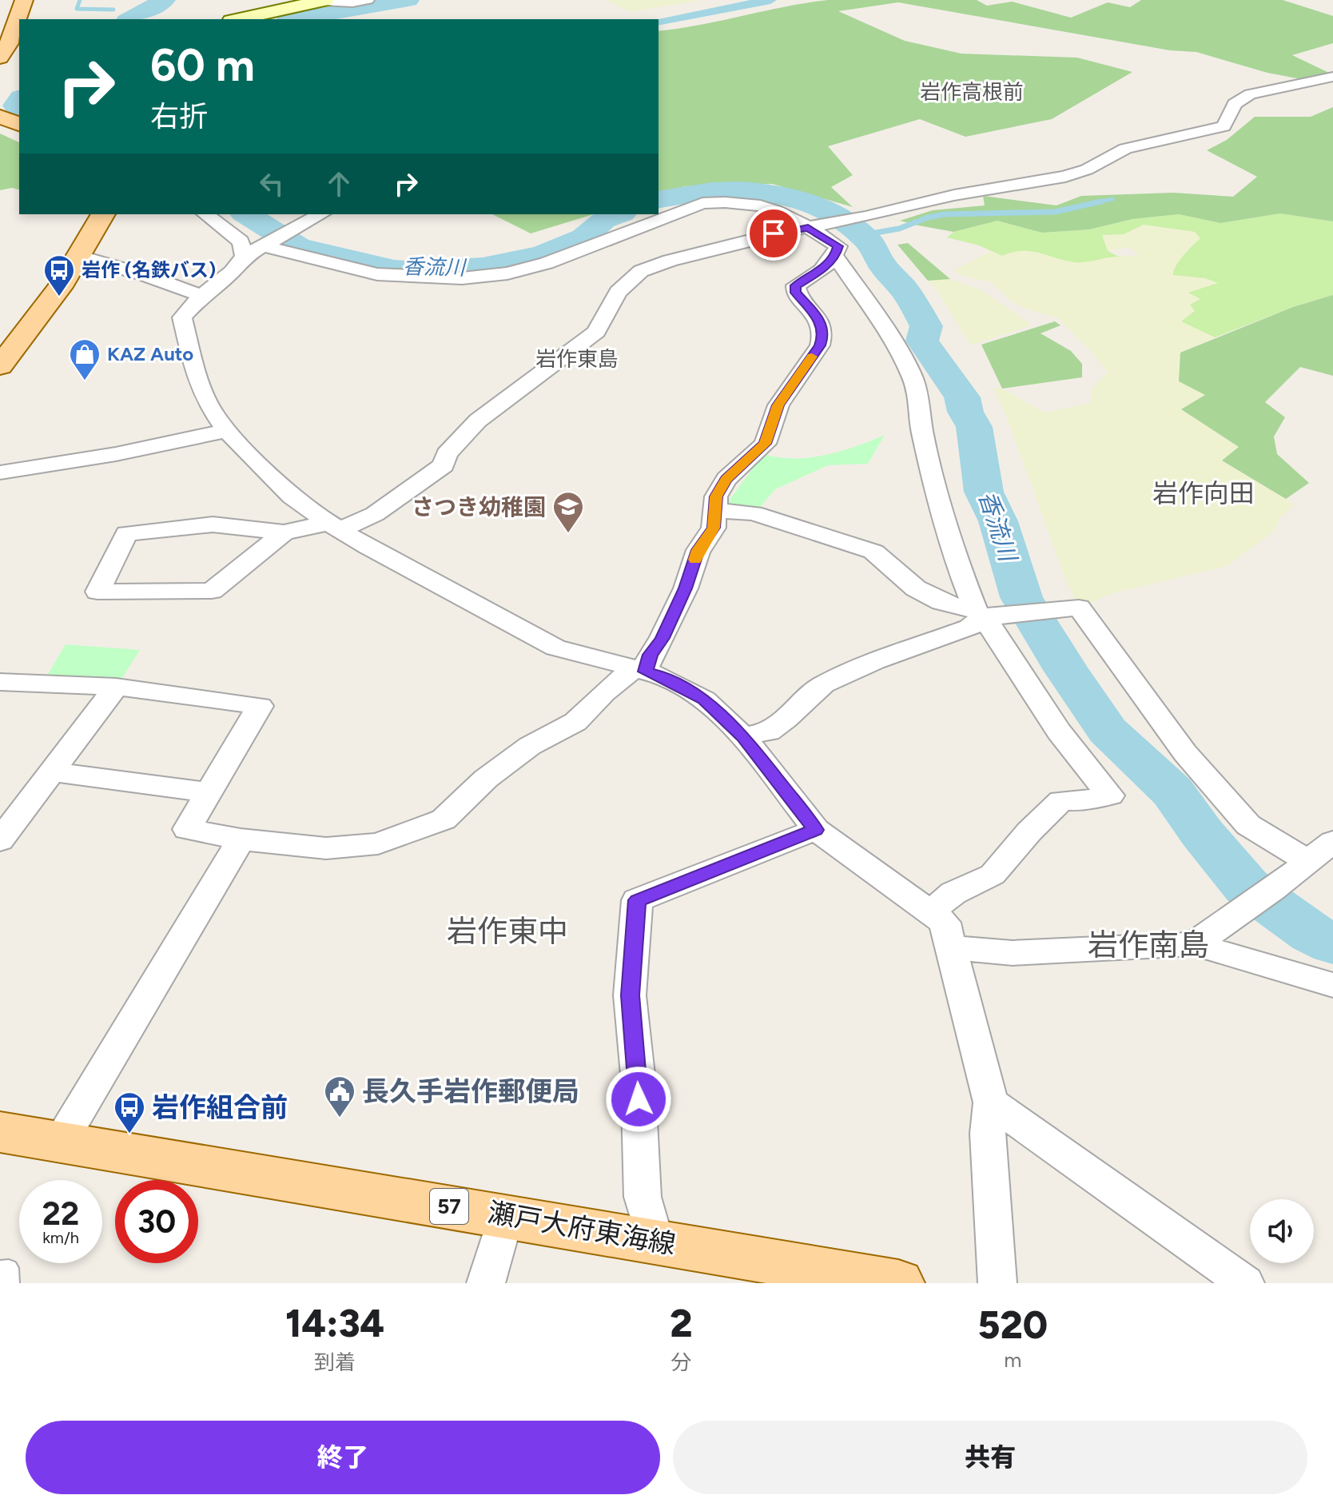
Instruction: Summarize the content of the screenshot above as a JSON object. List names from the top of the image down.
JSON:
{
  "streets": {
    "main road": ["57", "瀬戸大府東海線"]
  },
  "districts": [
    "岩作高根前",
    "岩作東島",
    "岩作向田",
    "岩作東中",
    "岩作南島"
  ],
  "water": ["香流川"],
  "places": {
    "bus stop": ["岩作 (名鉄バス)", "岩作組合前"],
    "shop": ["KAZ Auto"],
    "school or university": ["さつき幼稚園"],
    "public building": ["長久手岩作郵便局"]
  },
  "page": {
    "turn": ["60 m", "右折"],
    "speed": "22 km/h",
    "limit": "30",
    "eta": [
      "14:34",
      "到着",
      "2",
      "分",
      "520",
      "m"
    ],
    "buttons": ["終了", "共有"]
  }
}
